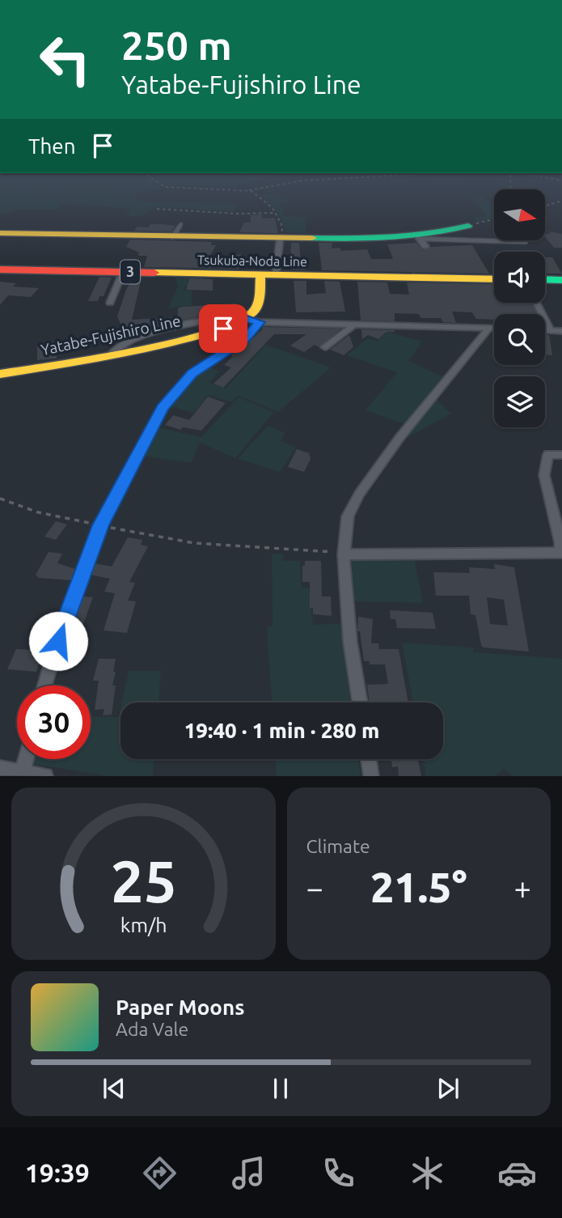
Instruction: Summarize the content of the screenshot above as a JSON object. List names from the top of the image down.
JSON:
{
  "streets": {
    "main road": ["Tsukuba-Noda Line", "3", "Yatabe-Fujishiro Line"]
  },
  "north": "right",
  "page": {
    "turn": ["250 m", "Yatabe-Fujishiro Line"],
    "then": "Then",
    "limit": "30",
    "trip": "19:40 · 1 min · 280 m",
    "tile": "Climate",
    "heat": ["−", "21.5°", "+"],
    "song": ["Paper Moons", "Ada Vale"],
    "tabs": "19:39",
    "gauge": ["25", "km/h"]
  }
}
